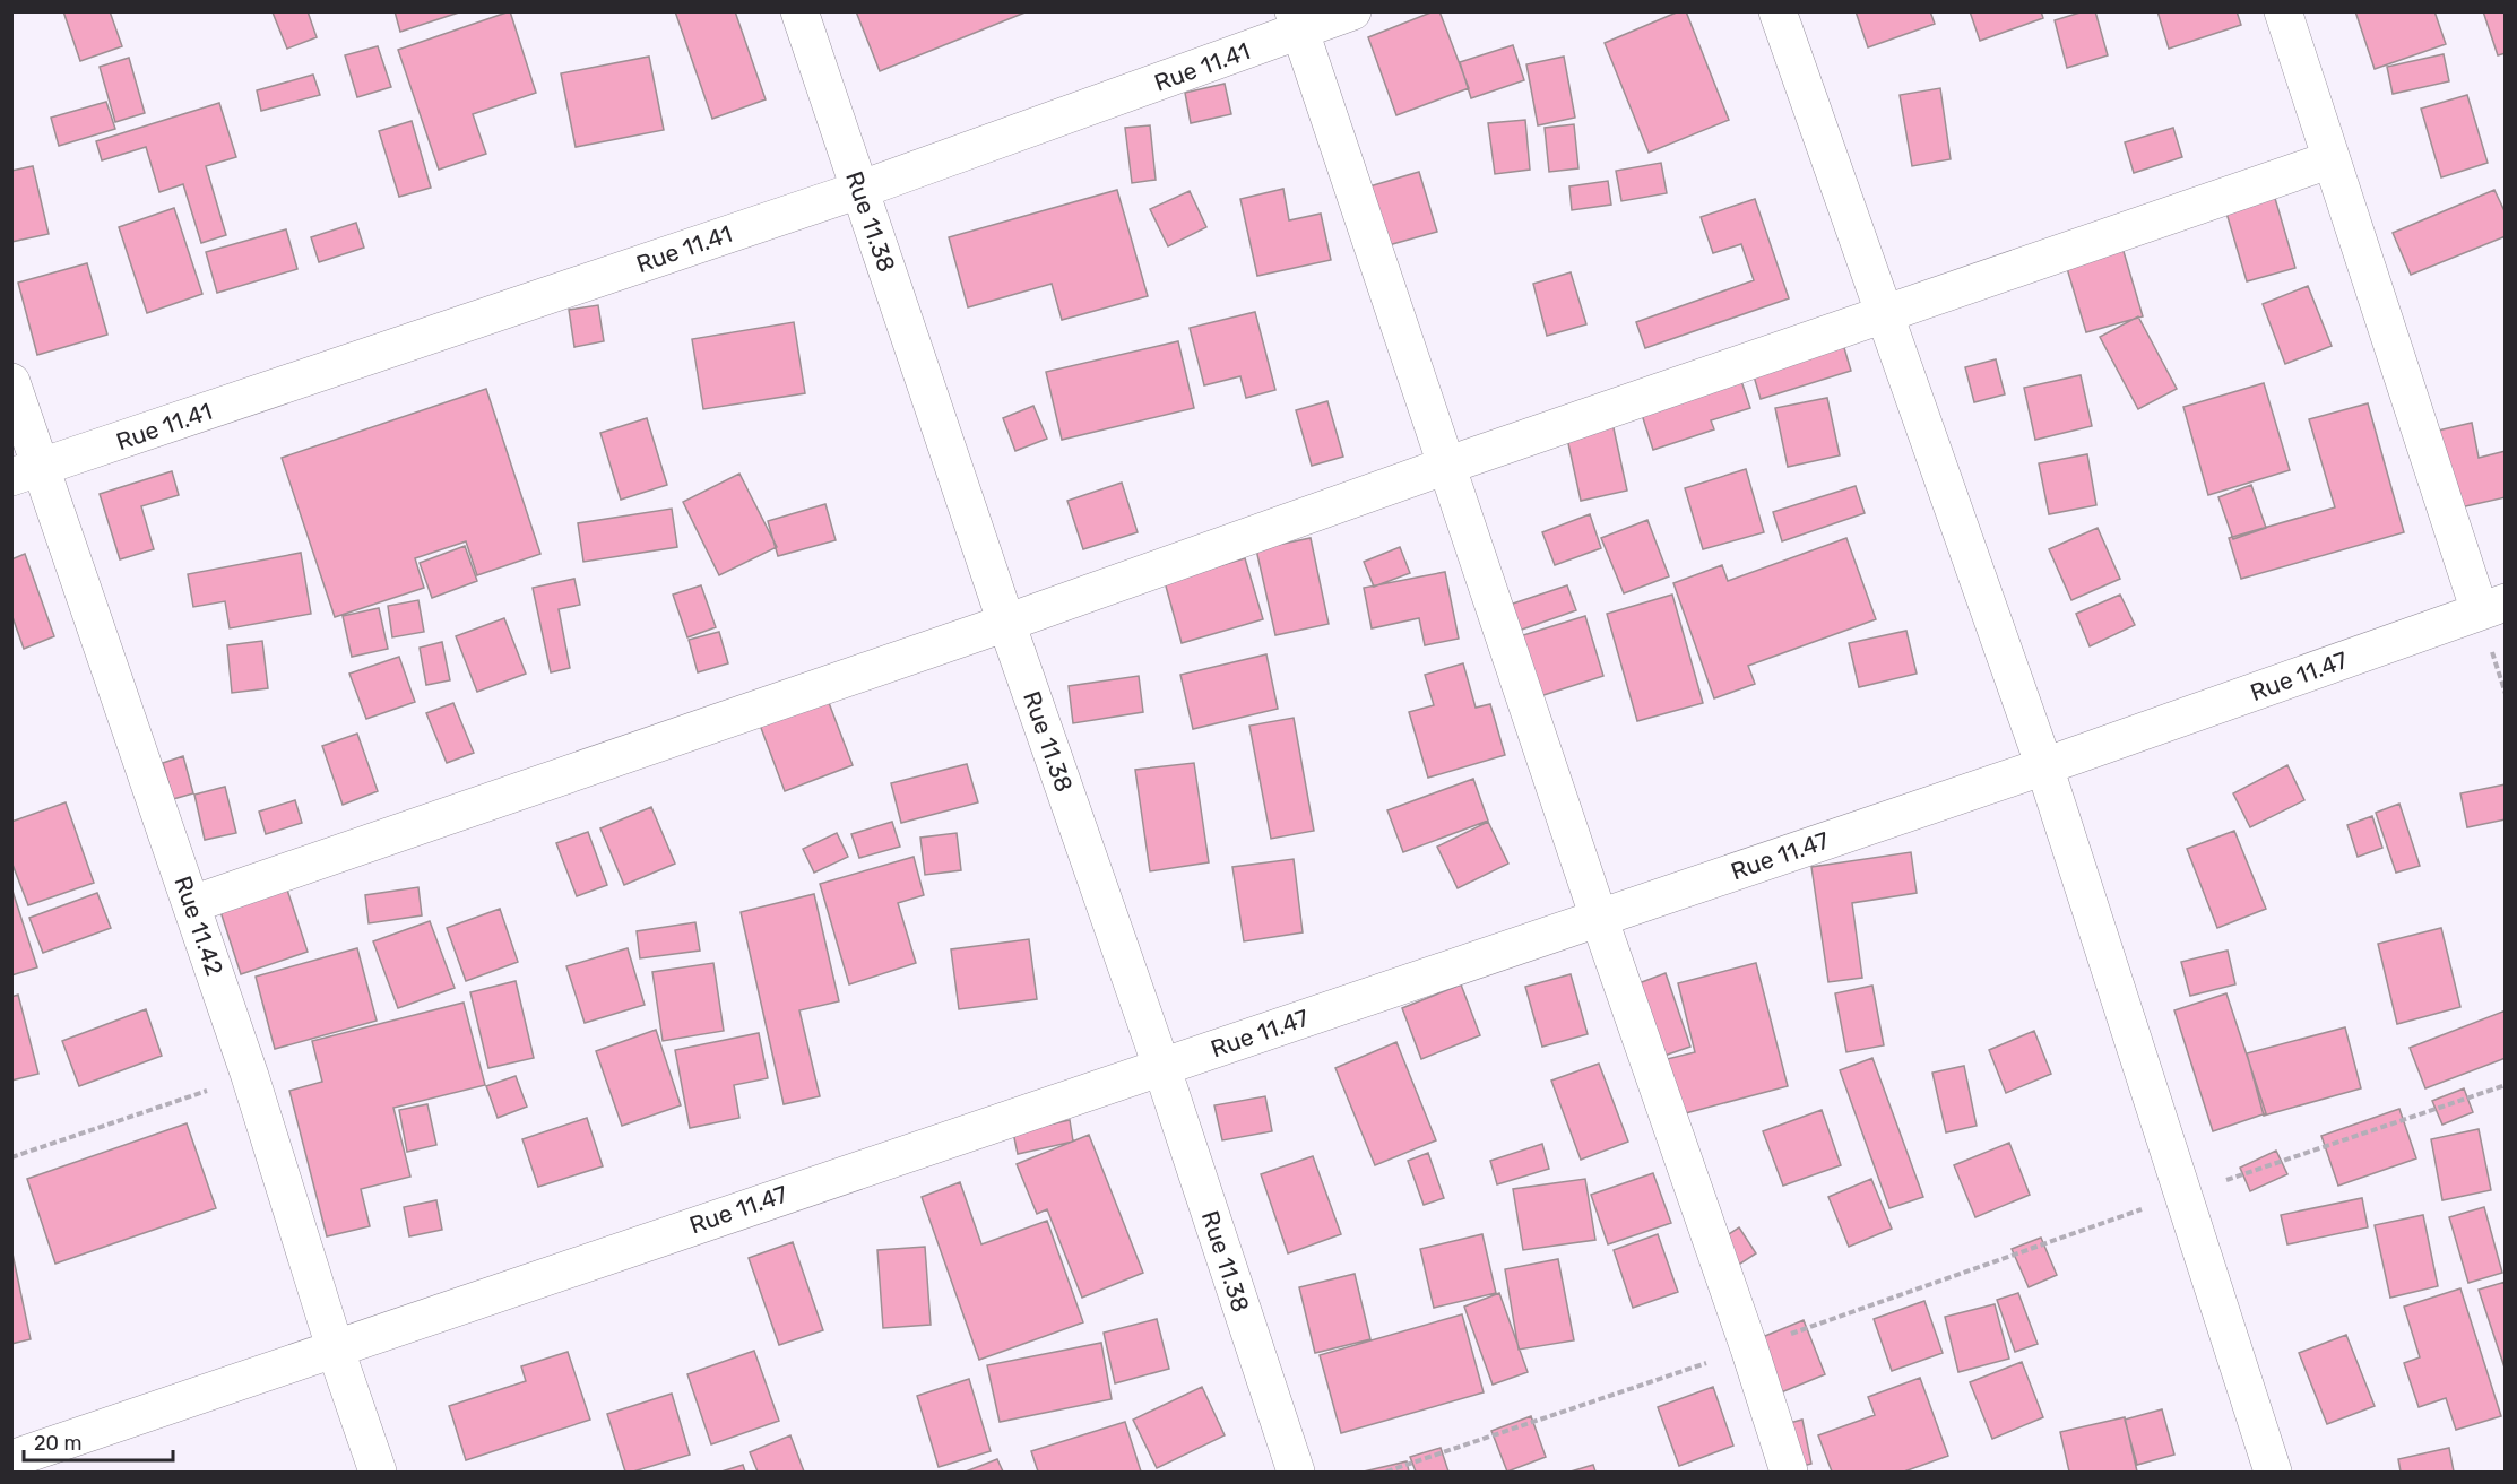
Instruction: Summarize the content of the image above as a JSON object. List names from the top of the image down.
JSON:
{
  "streets": {
    "street": [
      "Rue 11.41",
      "Rue 11.38",
      "Rue 11.47",
      "Rue 11.42"
    ]
  },
  "crossings": [
    ["Rue 11.41", "Rue 11.38"],
    ["Rue 11.41", "Rue 11.42"],
    ["Rue 11.38", "Rue 11.47"],
    ["Rue 11.47", "Rue 11.42"]
  ],
  "scale_bar": "20 m"
}
